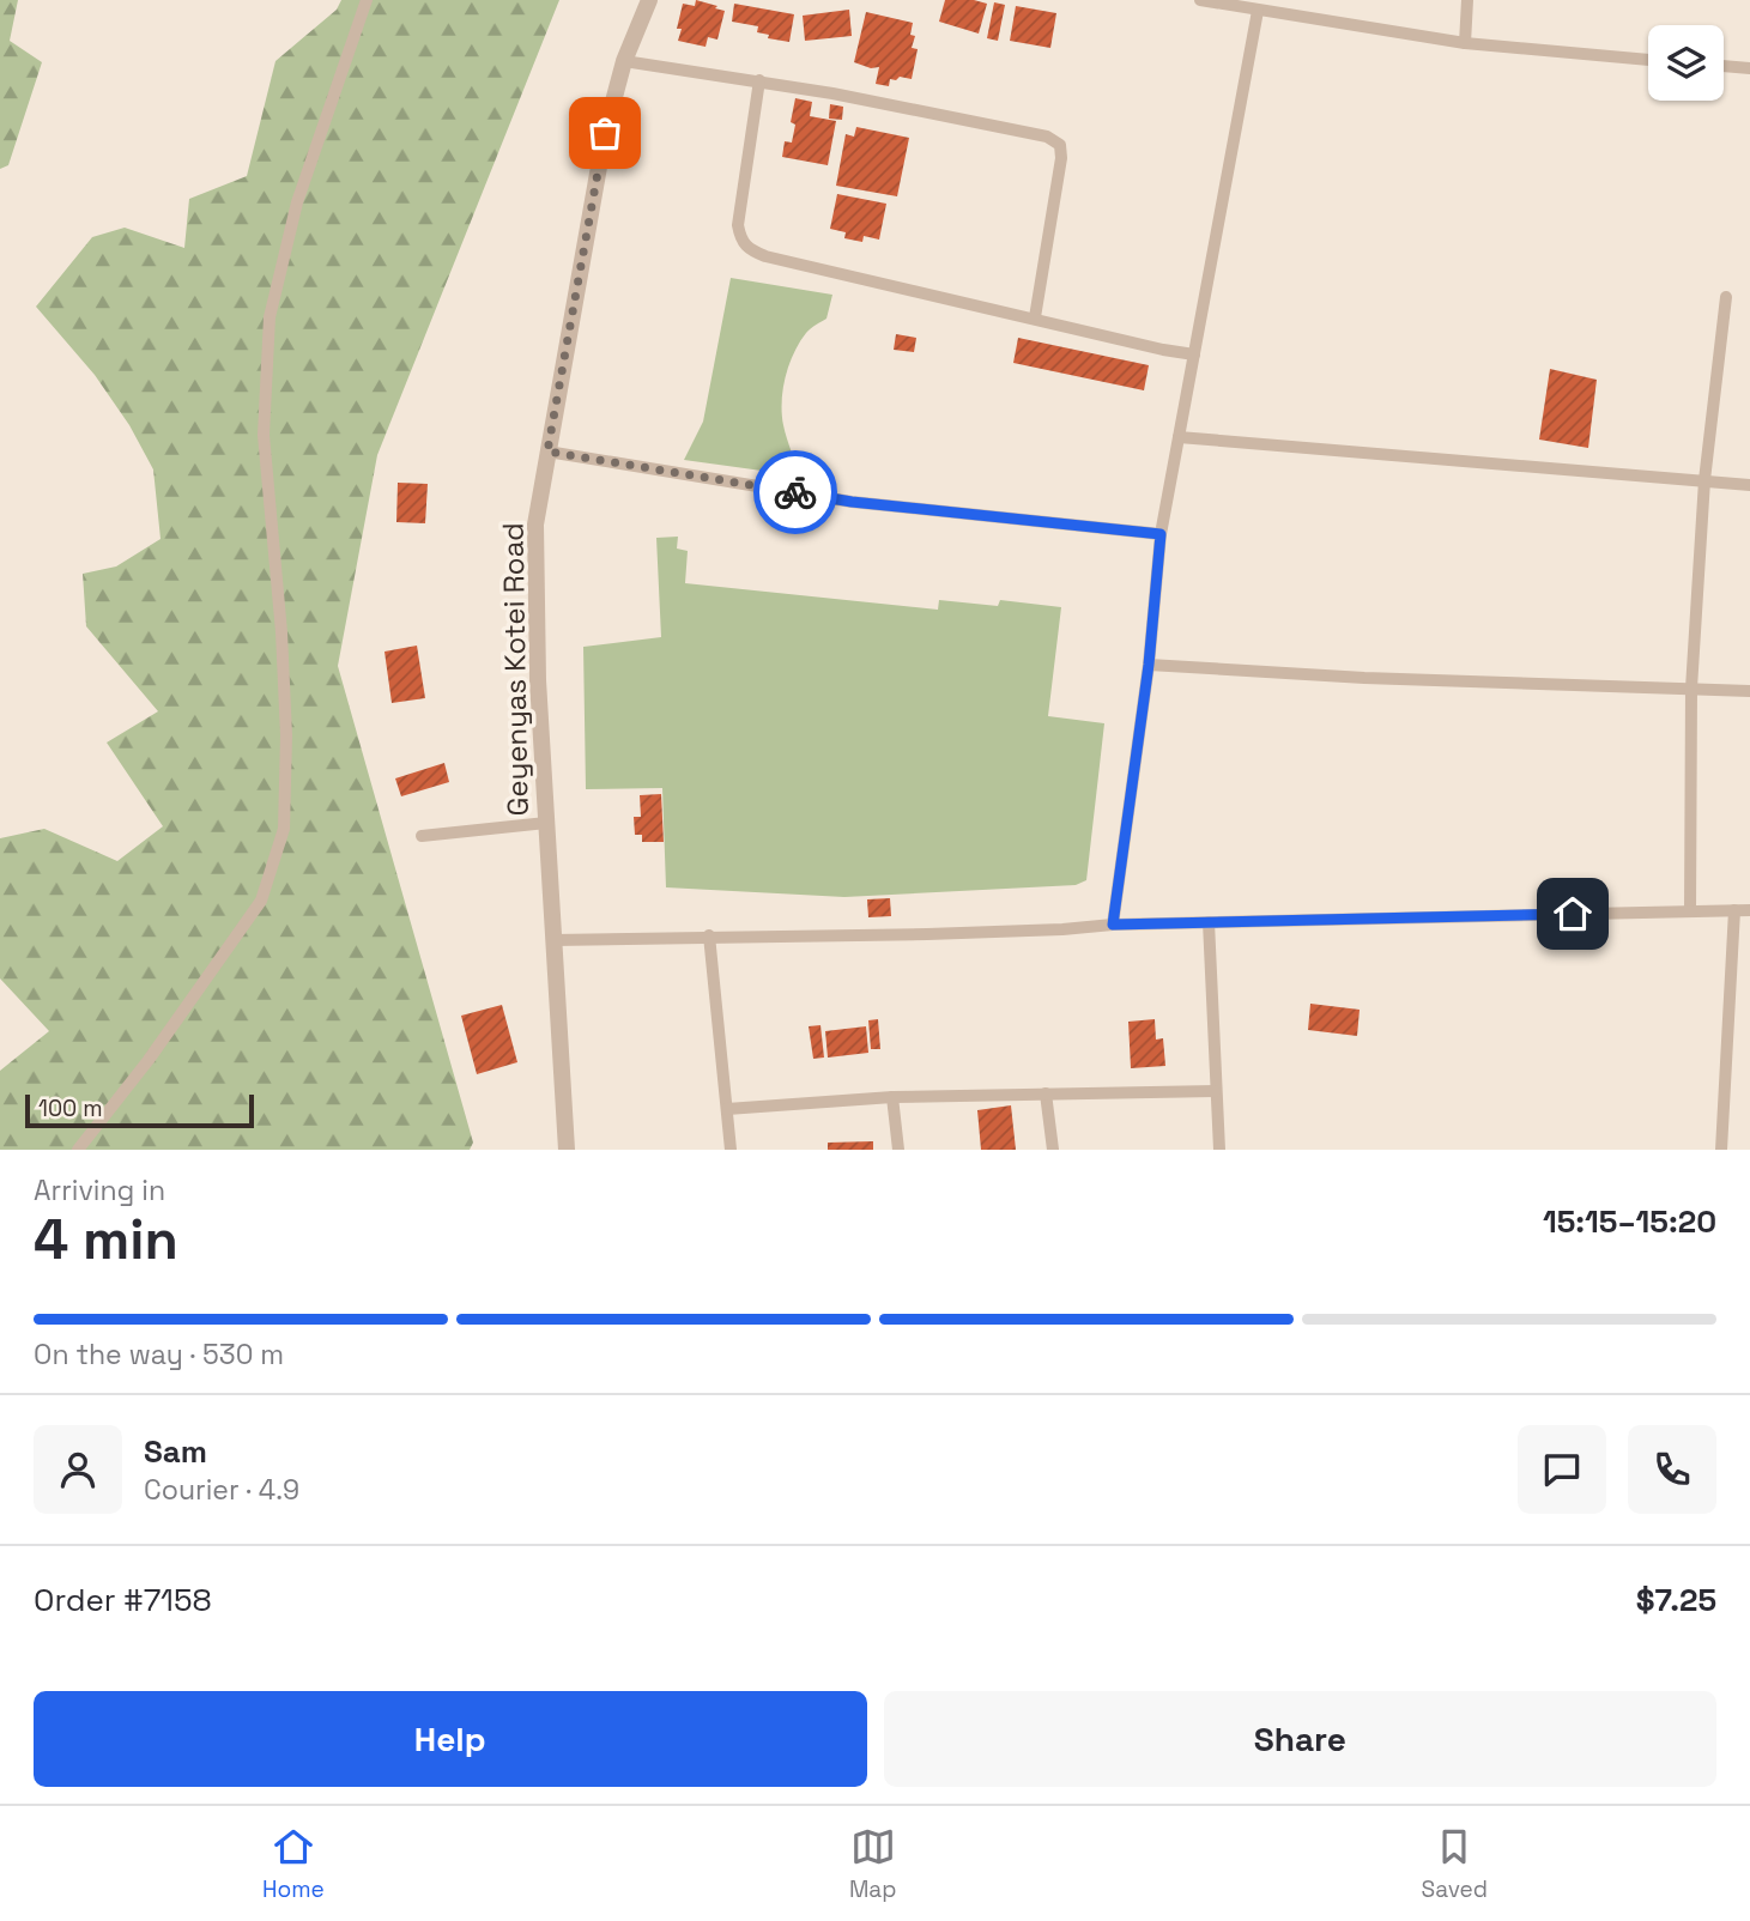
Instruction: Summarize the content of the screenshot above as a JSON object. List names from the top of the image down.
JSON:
{
  "streets": {
    "street": ["Geyenyas Kotei Road"]
  },
  "scale_bar": "100 m",
  "page": {
    "scale": "100 m",
    "heading": ["4 min", "Arriving in", "15:15–15:20"],
    "panel": [
      "Sam",
      "Courier · 4.9",
      "Order #7158",
      "$7.25"
    ],
    "bar": "On the way · 530 m",
    "buttons": ["Help", "Share"],
    "tabs": ["Home", "Map", "Saved"]
  }
}
